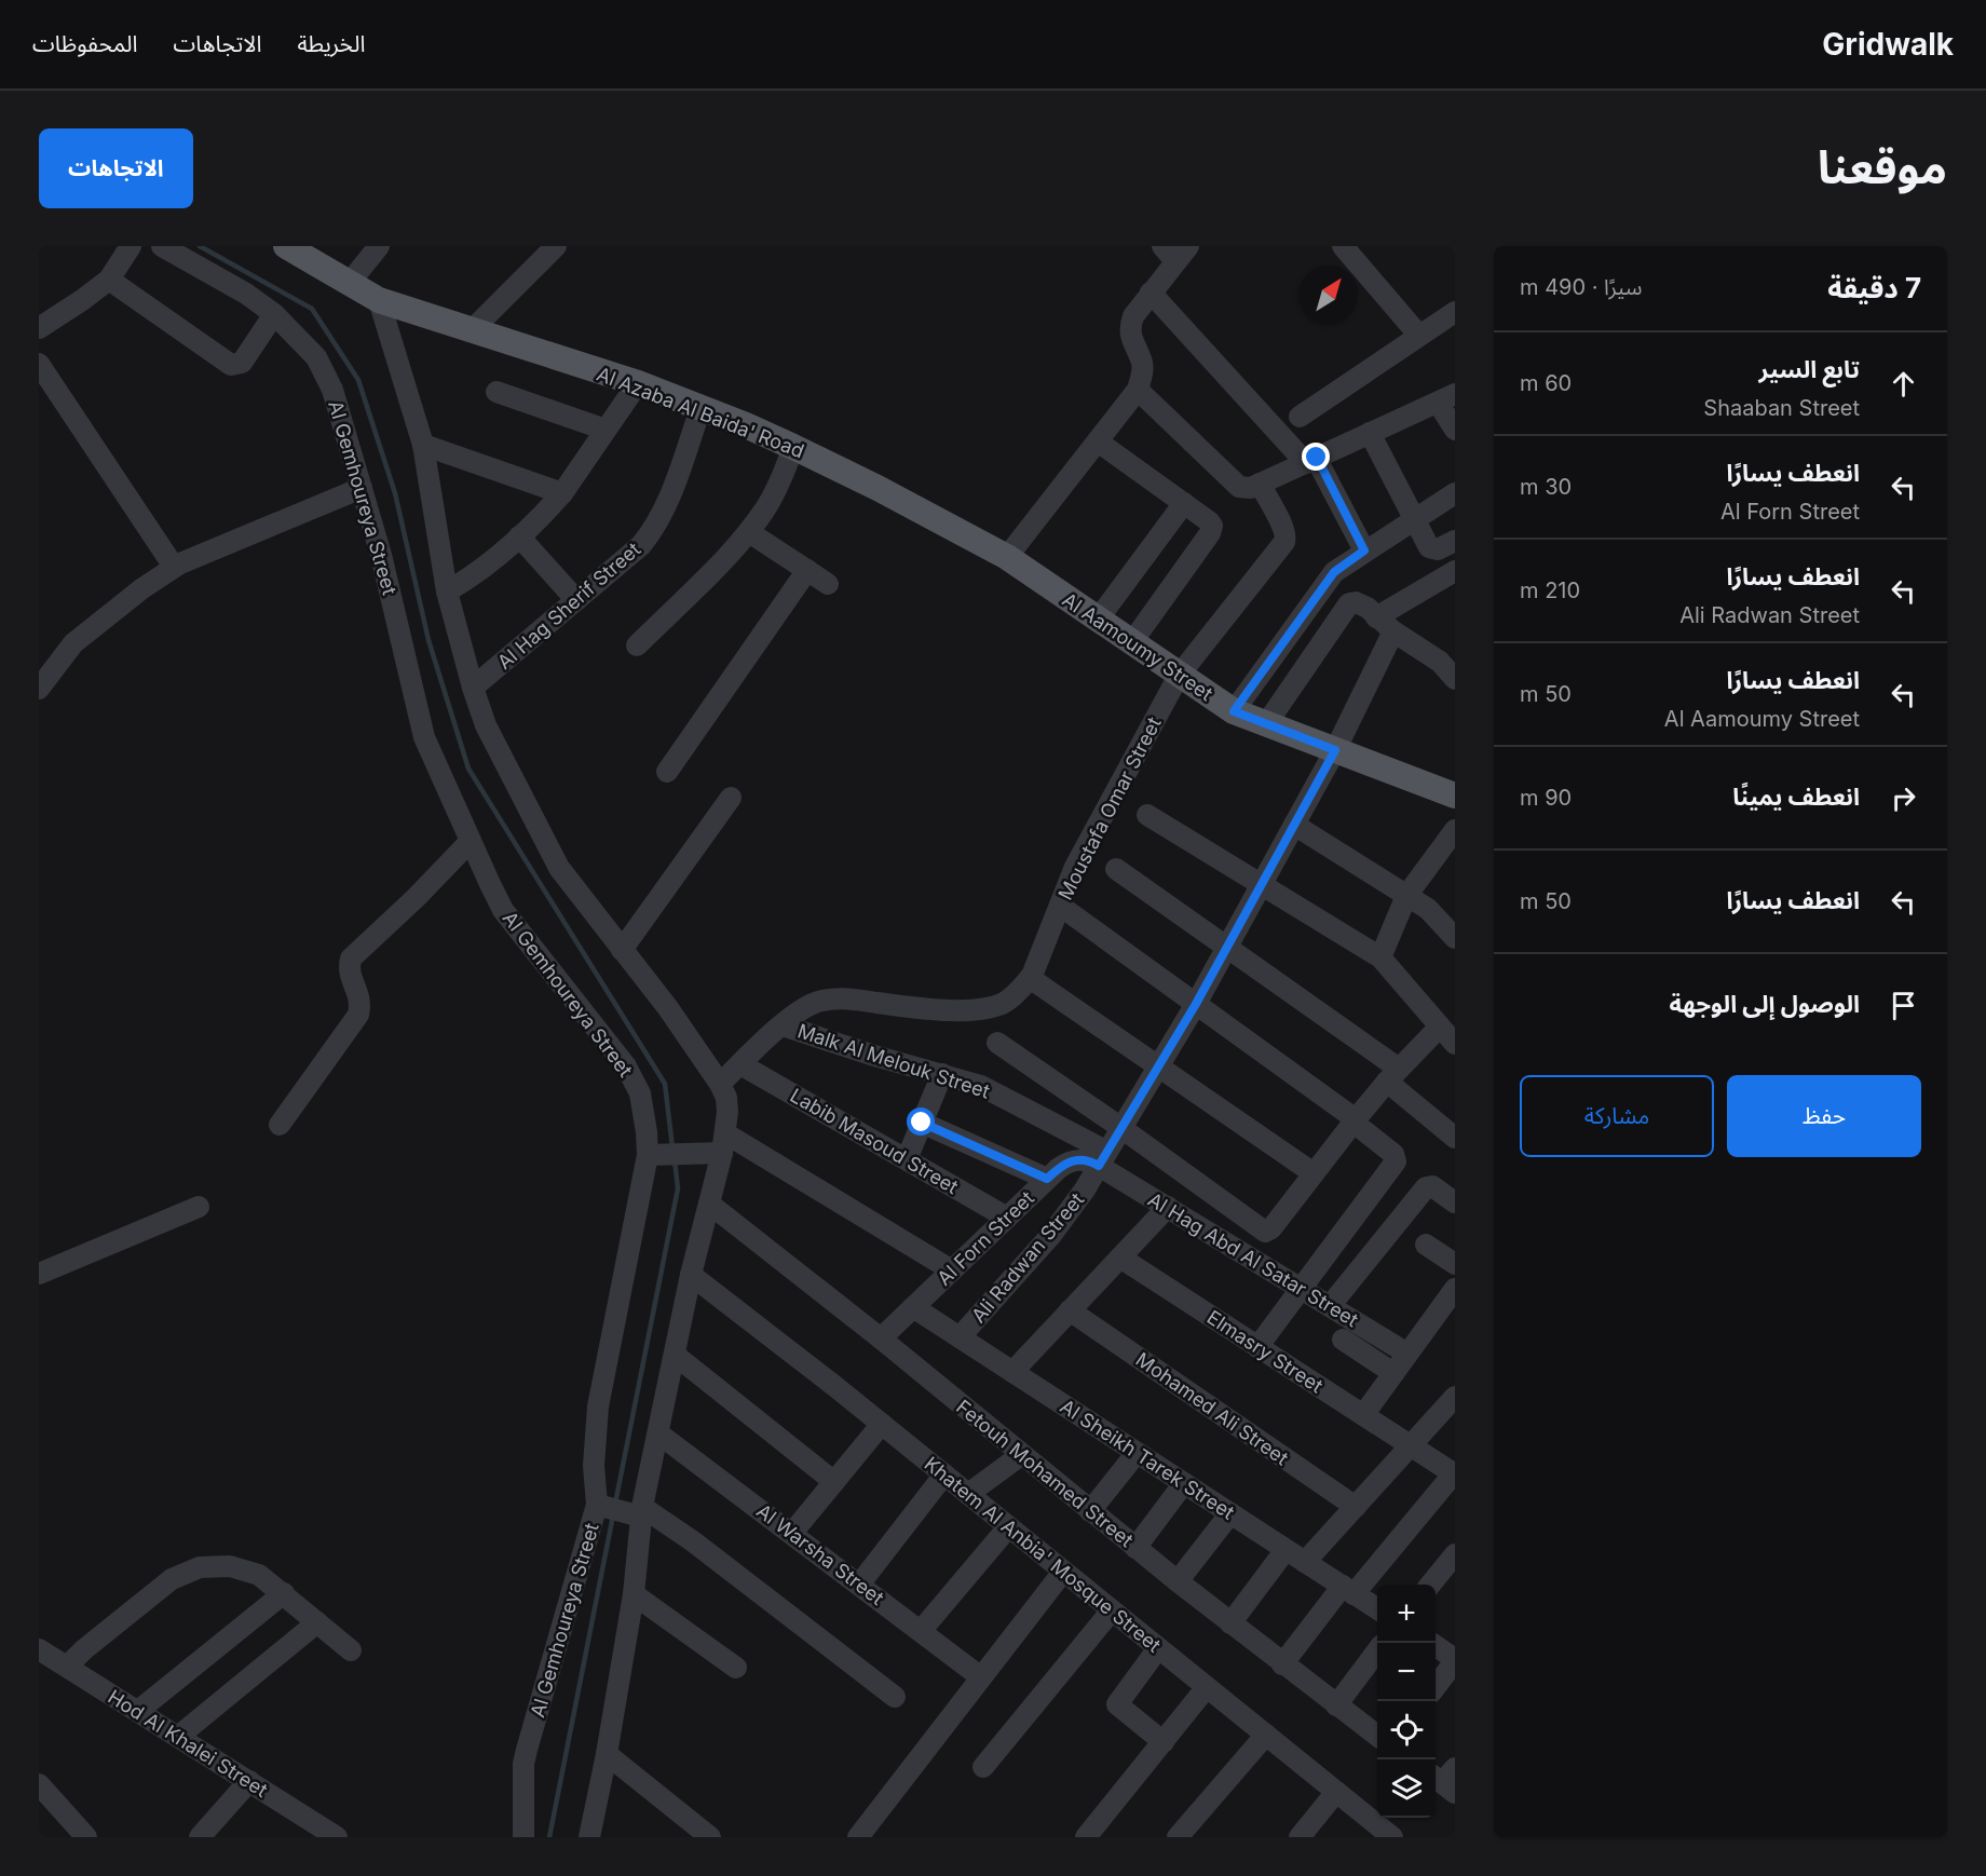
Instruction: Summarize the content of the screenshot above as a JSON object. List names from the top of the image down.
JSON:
{
  "streets": {
    "main road": ["Al Azaba Al Baida' Road", "Al Aamoumy Street"],
    "street": [
      "Al Gemhoureya Street",
      "Al Hag Sherif Street",
      "Moustafa Omar Street",
      "Malk Al Melouk Street",
      "Labib Masoud Street",
      "Al Forn Street",
      "Ali Radwan Street",
      "Al Hag Abd Al Satar Street",
      "Elmasry Street",
      "Mohamed Ali Street",
      "Al Sheikh Tarek Street",
      "Fetouh Mohamed Street",
      "Al Warsha Street",
      "Khatem Al Anbia' Mosque Street",
      "Hod Al Khalei Street"
    ]
  },
  "crossings": [
    ["Al Azaba Al Baida' Road", "Al Hag Sherif Street"],
    ["Al Azaba Al Baida' Road", "Al Aamoumy Street"],
    ["Al Aamoumy Street", "Moustafa Omar Street"],
    ["Al Aamoumy Street", "Ali Radwan Street"],
    ["Moustafa Omar Street", "Malk Al Melouk Street"],
    ["Moustafa Omar Street", "Labib Masoud Street"],
    ["Malk Al Melouk Street", "Al Forn Street"],
    ["Malk Al Melouk Street", "Ali Radwan Street"],
    ["Malk Al Melouk Street", "Al Hag Abd Al Satar Street"],
    ["Labib Masoud Street", "Al Forn Street"],
    ["Al Forn Street", "Ali Radwan Street"],
    ["Al Forn Street", "Al Hag Abd Al Satar Street"],
    ["Al Forn Street", "Al Sheikh Tarek Street"],
    ["Al Forn Street", "Fetouh Mohamed Street"],
    ["Ali Radwan Street", "Al Hag Abd Al Satar Street"],
    ["Ali Radwan Street", "Al Sheikh Tarek Street"]
  ],
  "north": "top right",
  "page": {
    "header": "Gridwalk",
    "nav": ["الخريطة", "الاتجاهات", "المحفوظات"],
    "title": "موقعنا",
    "buttons": [
      "الاتجاهات",
      ["حفظ", "مشاركة"]
    ],
    "heading": ["7 دقيقة", "سيرًا · 490 m"],
    "list": [
      ["تابع السير", "Shaaban Street", "60 m"],
      ["انعطف يسارًا", "Al Forn Street", "30 m"],
      ["انعطف يسارًا", "Ali Radwan Street", "210 m"],
      ["انعطف يسارًا", "Al Aamoumy Street", "50 m"],
      ["انعطف يمينًا", "90 m"],
      ["انعطف يسارًا", "50 m"],
      "الوصول إلى الوجهة"
    ],
    "map_buttons": ["+", "−"]
  }
}
